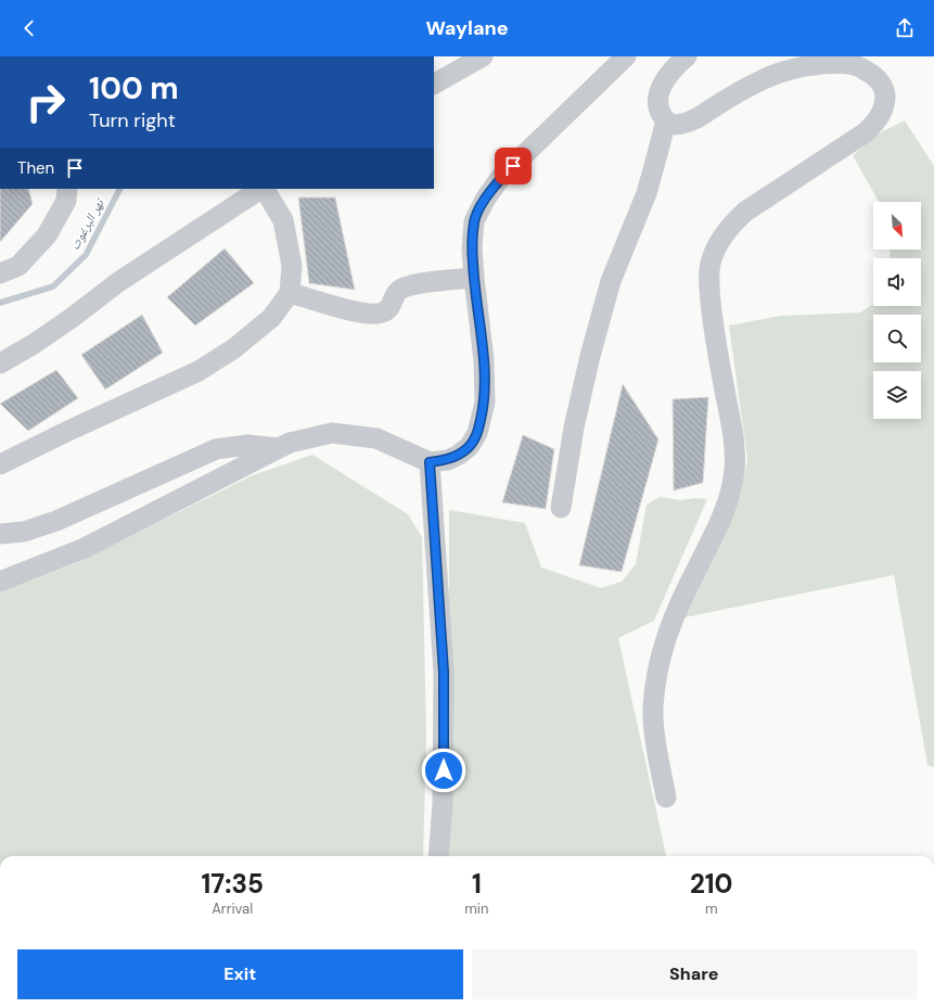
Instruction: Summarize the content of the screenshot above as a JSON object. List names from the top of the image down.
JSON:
{
  "water": ["نهر البرغوت"],
  "north": "bottom right",
  "page": {
    "header": "Waylane",
    "turn": ["100 m", "Turn right"],
    "then": "Then",
    "eta": [
      "17:35",
      "Arrival",
      "1",
      "min",
      "210",
      "m"
    ],
    "buttons": ["Exit", "Share"]
  }
}
